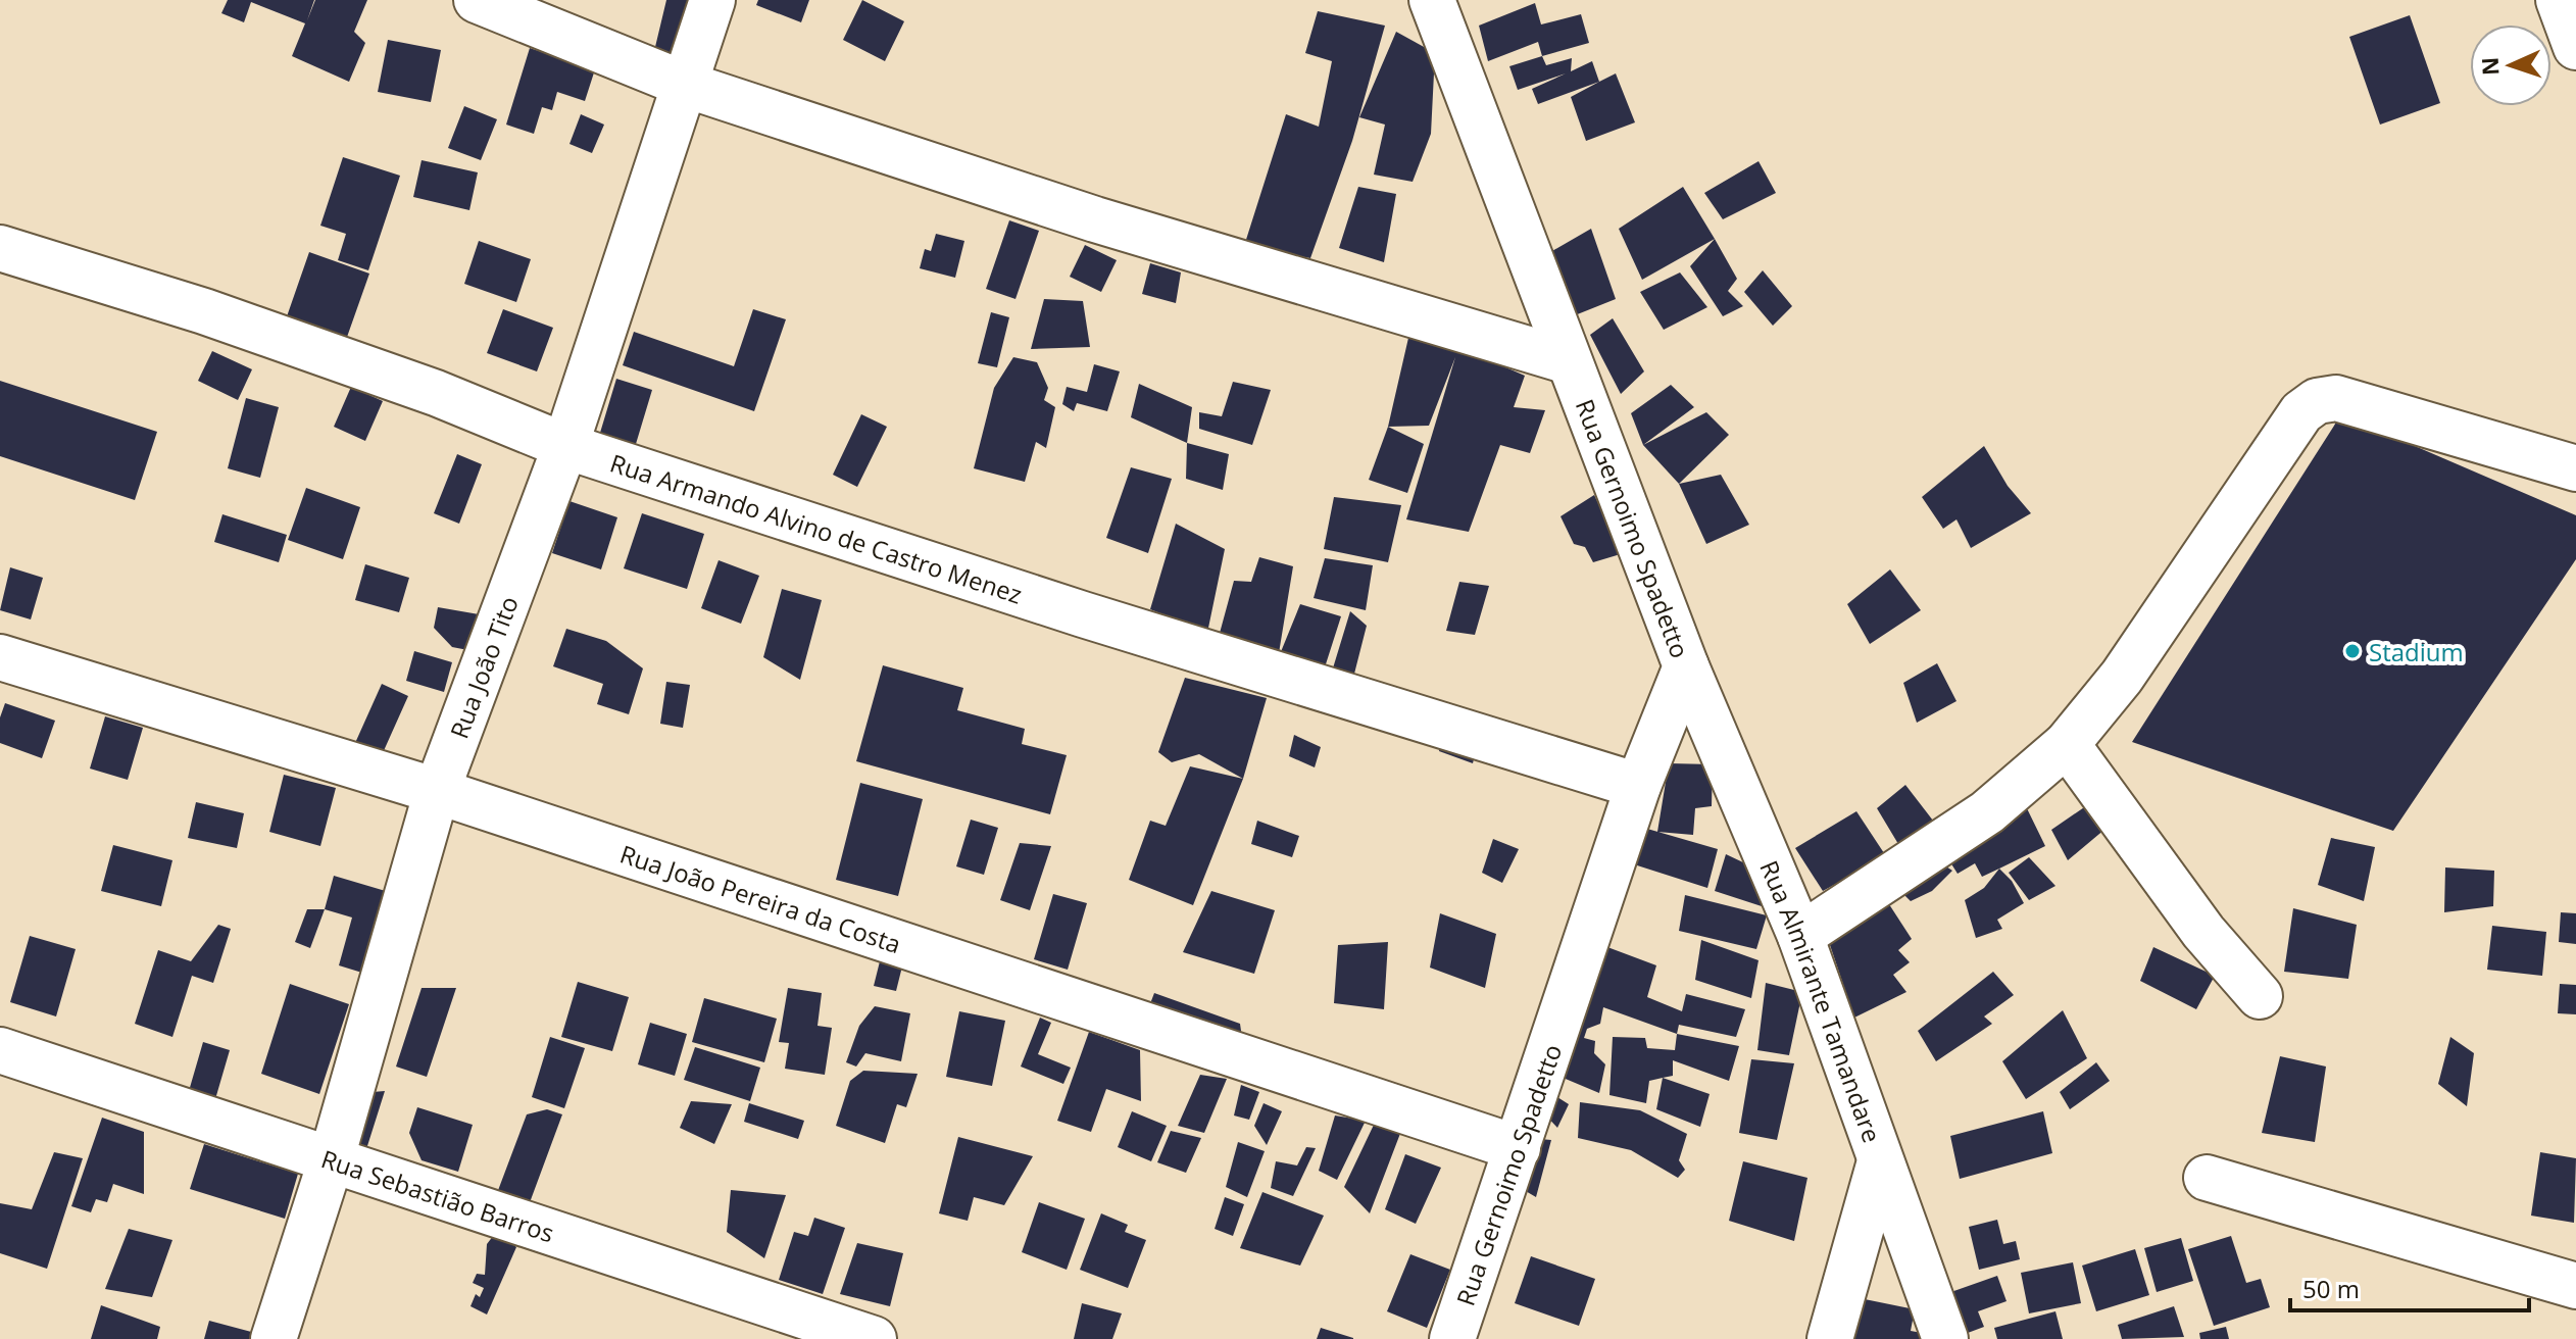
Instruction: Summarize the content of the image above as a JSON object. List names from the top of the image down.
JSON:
{
  "streets": {
    "street": [
      "Rua Armando Alvino de Castro Menez",
      "Rua Gernoimo Spadetto",
      "Rua João Tito",
      "Rua João Pereira da Costa",
      "Rua Almirante Tamandare",
      "Rua Sebastião Barros"
    ]
  },
  "crossings": [
    ["Rua Armando Alvino de Castro Menez", "Rua Gernoimo Spadetto"],
    ["Rua Armando Alvino de Castro Menez", "Rua João Tito"],
    ["Rua Gernoimo Spadetto", "Rua João Pereira da Costa"],
    ["Rua Gernoimo Spadetto", "Rua Almirante Tamandare"],
    ["Rua João Tito", "Rua João Pereira da Costa"],
    ["Rua João Tito", "Rua Sebastião Barros"]
  ],
  "places": ["Stadium"],
  "scale_bar": "50 m",
  "north": "left"
}
